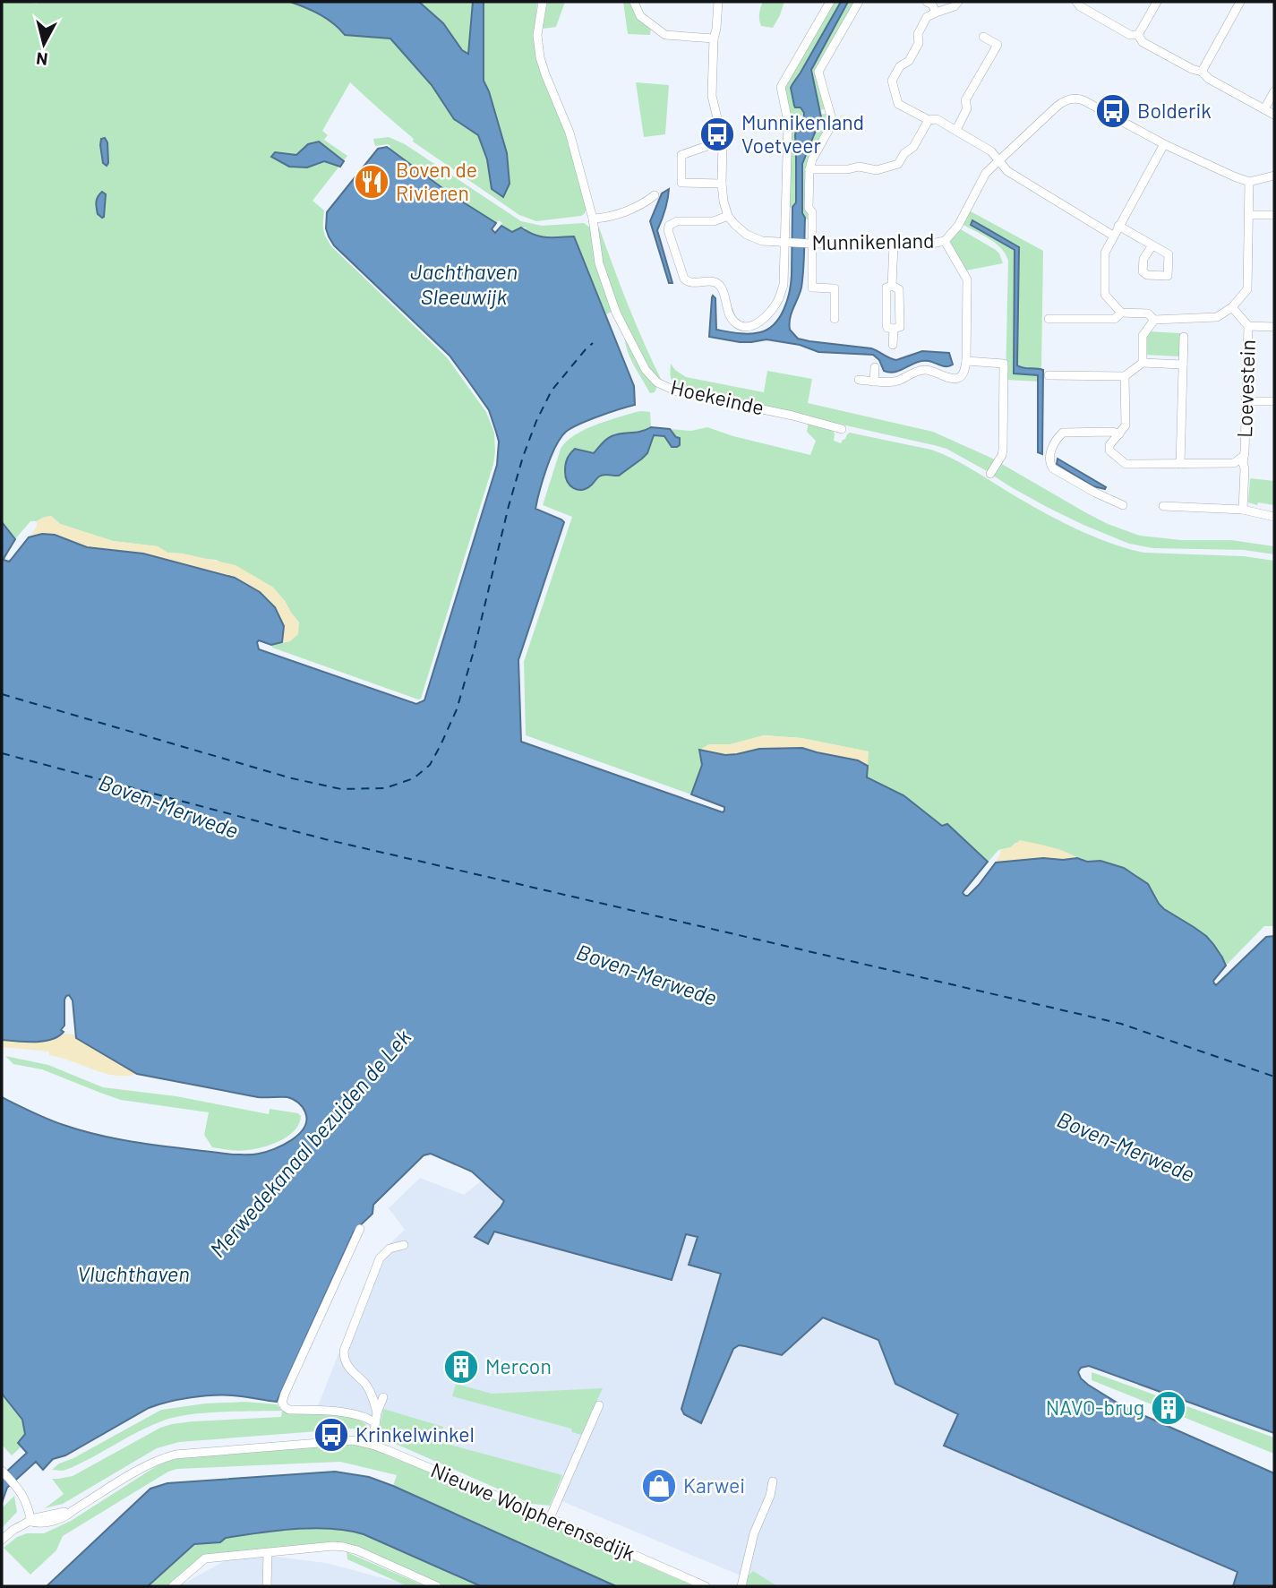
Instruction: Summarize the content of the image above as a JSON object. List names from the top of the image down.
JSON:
{
  "streets": {
    "street": [
      "Munnikenland",
      "Loevestein",
      "Hoekeinde",
      "Nieuwe Wolpherensedijk"
    ]
  },
  "crossings": [
    ["Munnikenland", "Loevestein"]
  ],
  "water": [
    "Jachthaven Sleeuwijk",
    "Boven-Merwede",
    "Merwedekanaal bezuiden de Lek",
    "Vluchthaven"
  ],
  "places": {
    "bus stop": ["Bolderik", "Munnikenland Voetveer", "Krinkelwinkel"],
    "restaurant": ["Boven de Rivieren"],
    "building": ["Mercon", "NAVO-brug"],
    "shop": ["Karwei"]
  },
  "north": "bottom"
}
